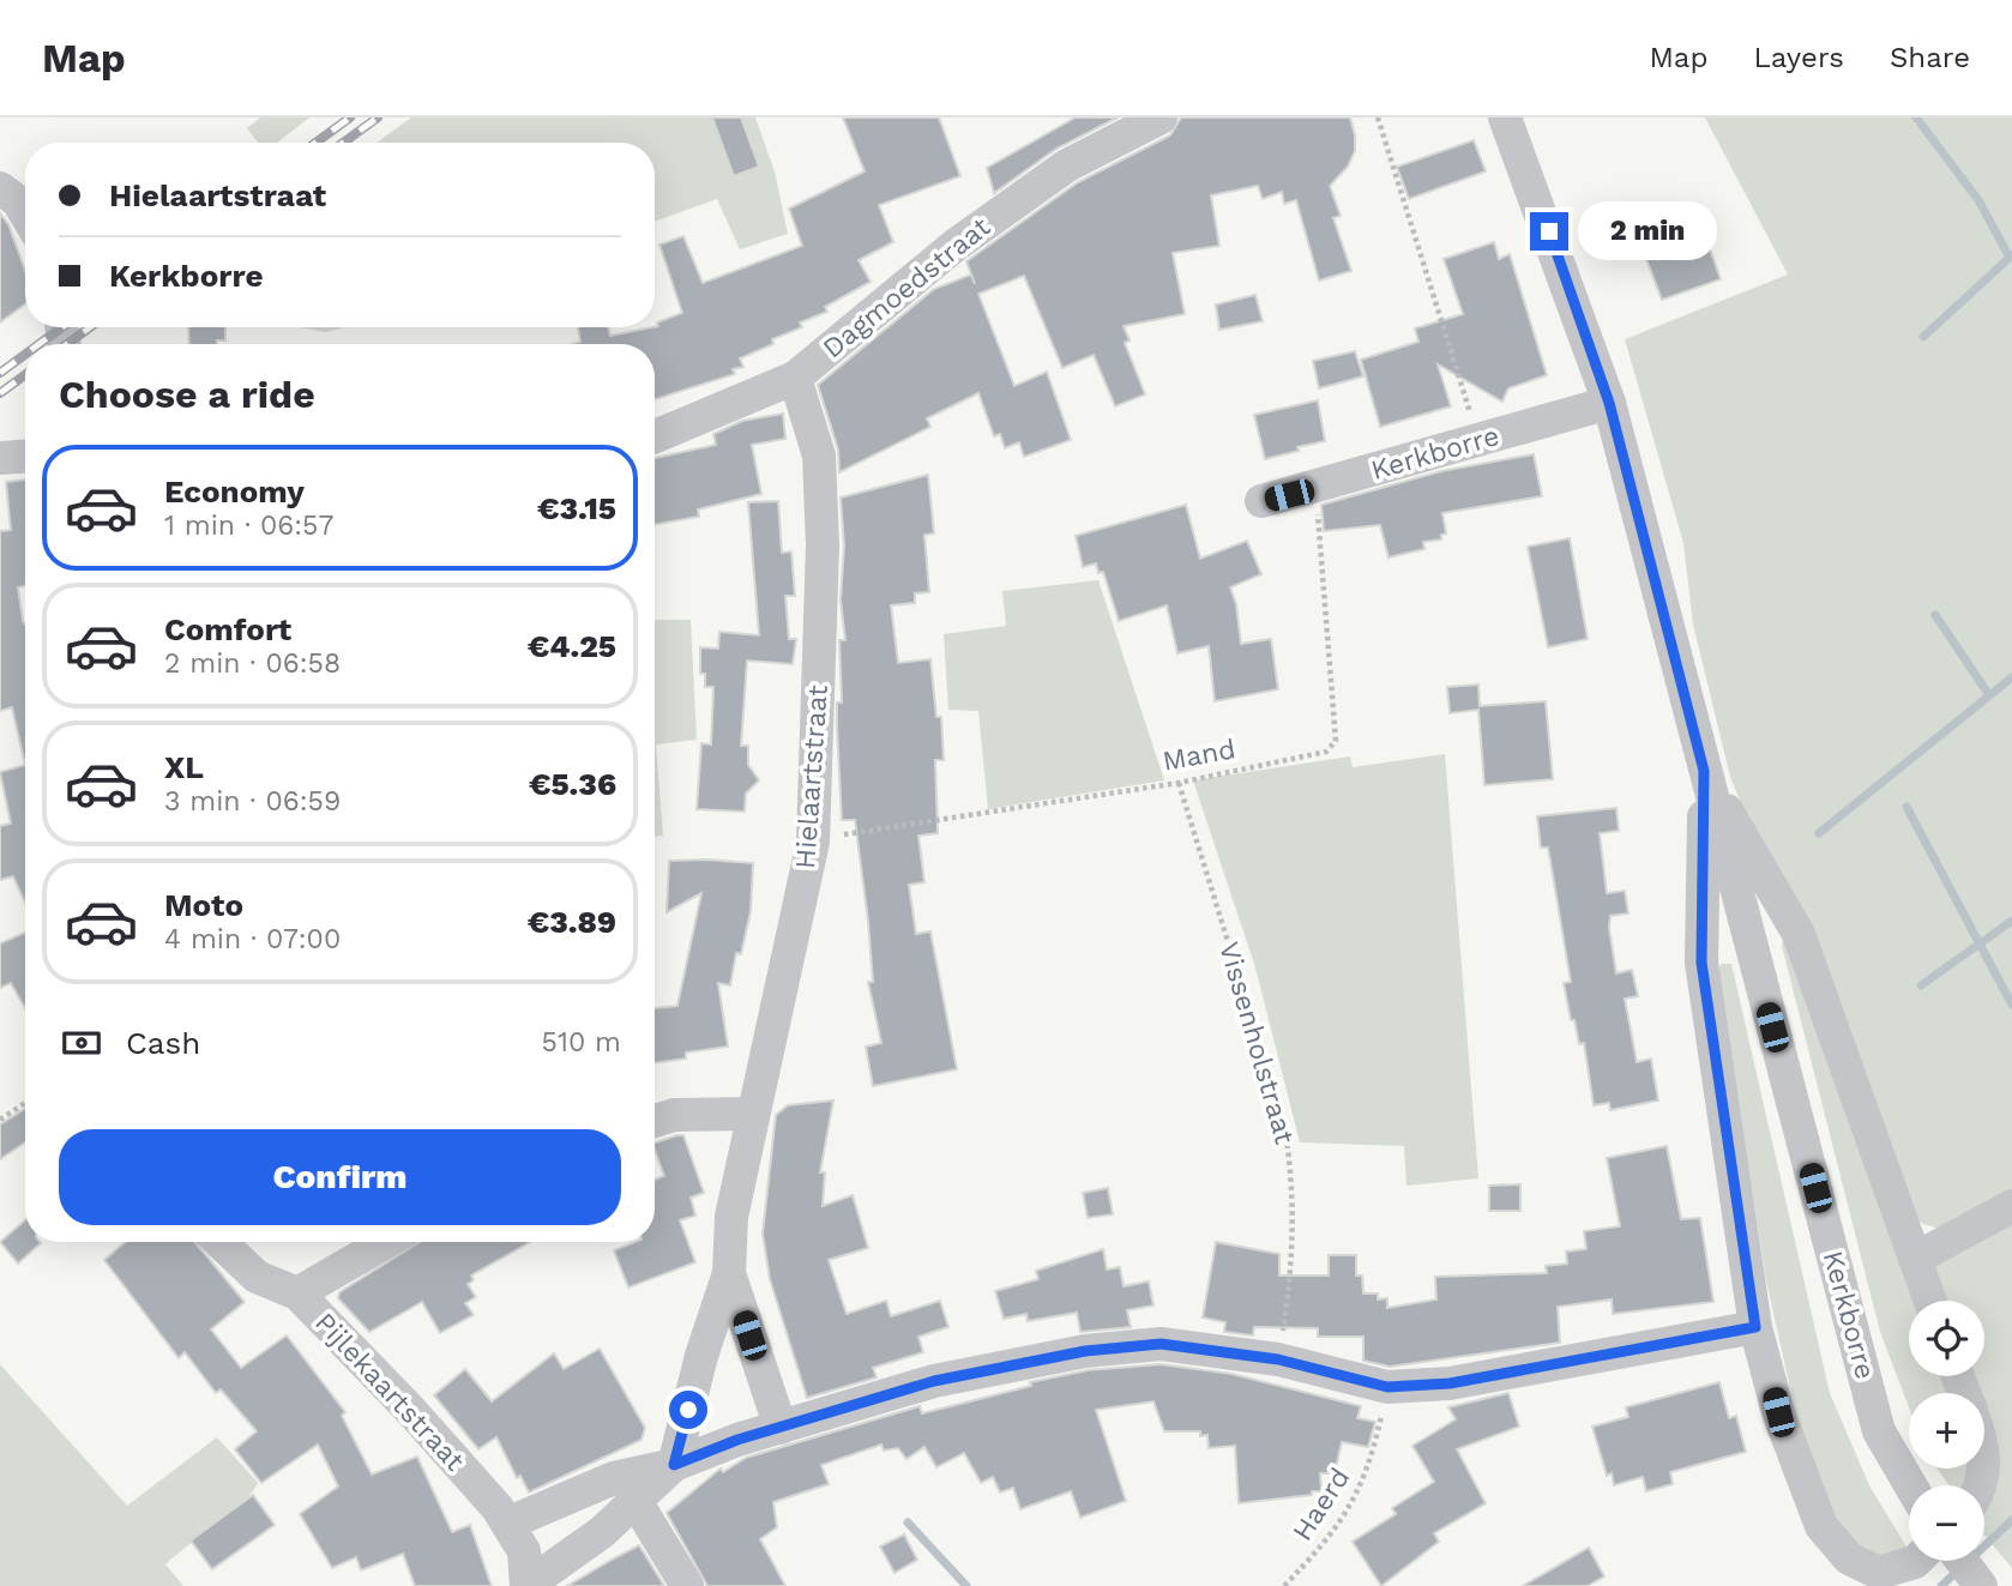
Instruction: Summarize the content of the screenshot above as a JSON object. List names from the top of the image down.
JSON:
{
  "streets": {
    "street": [
      "Dagmoedstraat",
      "Kerkborre",
      "Hielaartstraat",
      "Pijlekaartstraat"
    ],
    "path": ["Mand", "Vissenholstraat", "Haerd"]
  },
  "crossings": [
    ["Dagmoedstraat", "Hielaartstraat"],
    ["Kerkborre", "Mand"],
    ["Mand", "Hielaartstraat"],
    ["Mand", "Vissenholstraat"]
  ],
  "page": {
    "header": "Map",
    "nav": ["Map", "Layers", "Share"],
    "banner": ["Hielaartstraat", "Kerkborre"],
    "bubble": "2 min",
    "heading": "Choose a ride",
    "list": [
      {
        "name": "Economy",
        "note": "1 min · 06:57",
        "value": "€3.15"
      },
      {
        "name": "Comfort",
        "note": "2 min · 06:58",
        "value": "€4.25"
      },
      {
        "name": "XL",
        "note": "3 min · 06:59",
        "value": "€5.36"
      },
      {
        "name": "Moto",
        "note": "4 min · 07:00",
        "value": "€3.89"
      }
    ],
    "pay": ["Cash", "510 m"],
    "buttons": "Confirm",
    "map_buttons": ["+", "−"]
  }
}
